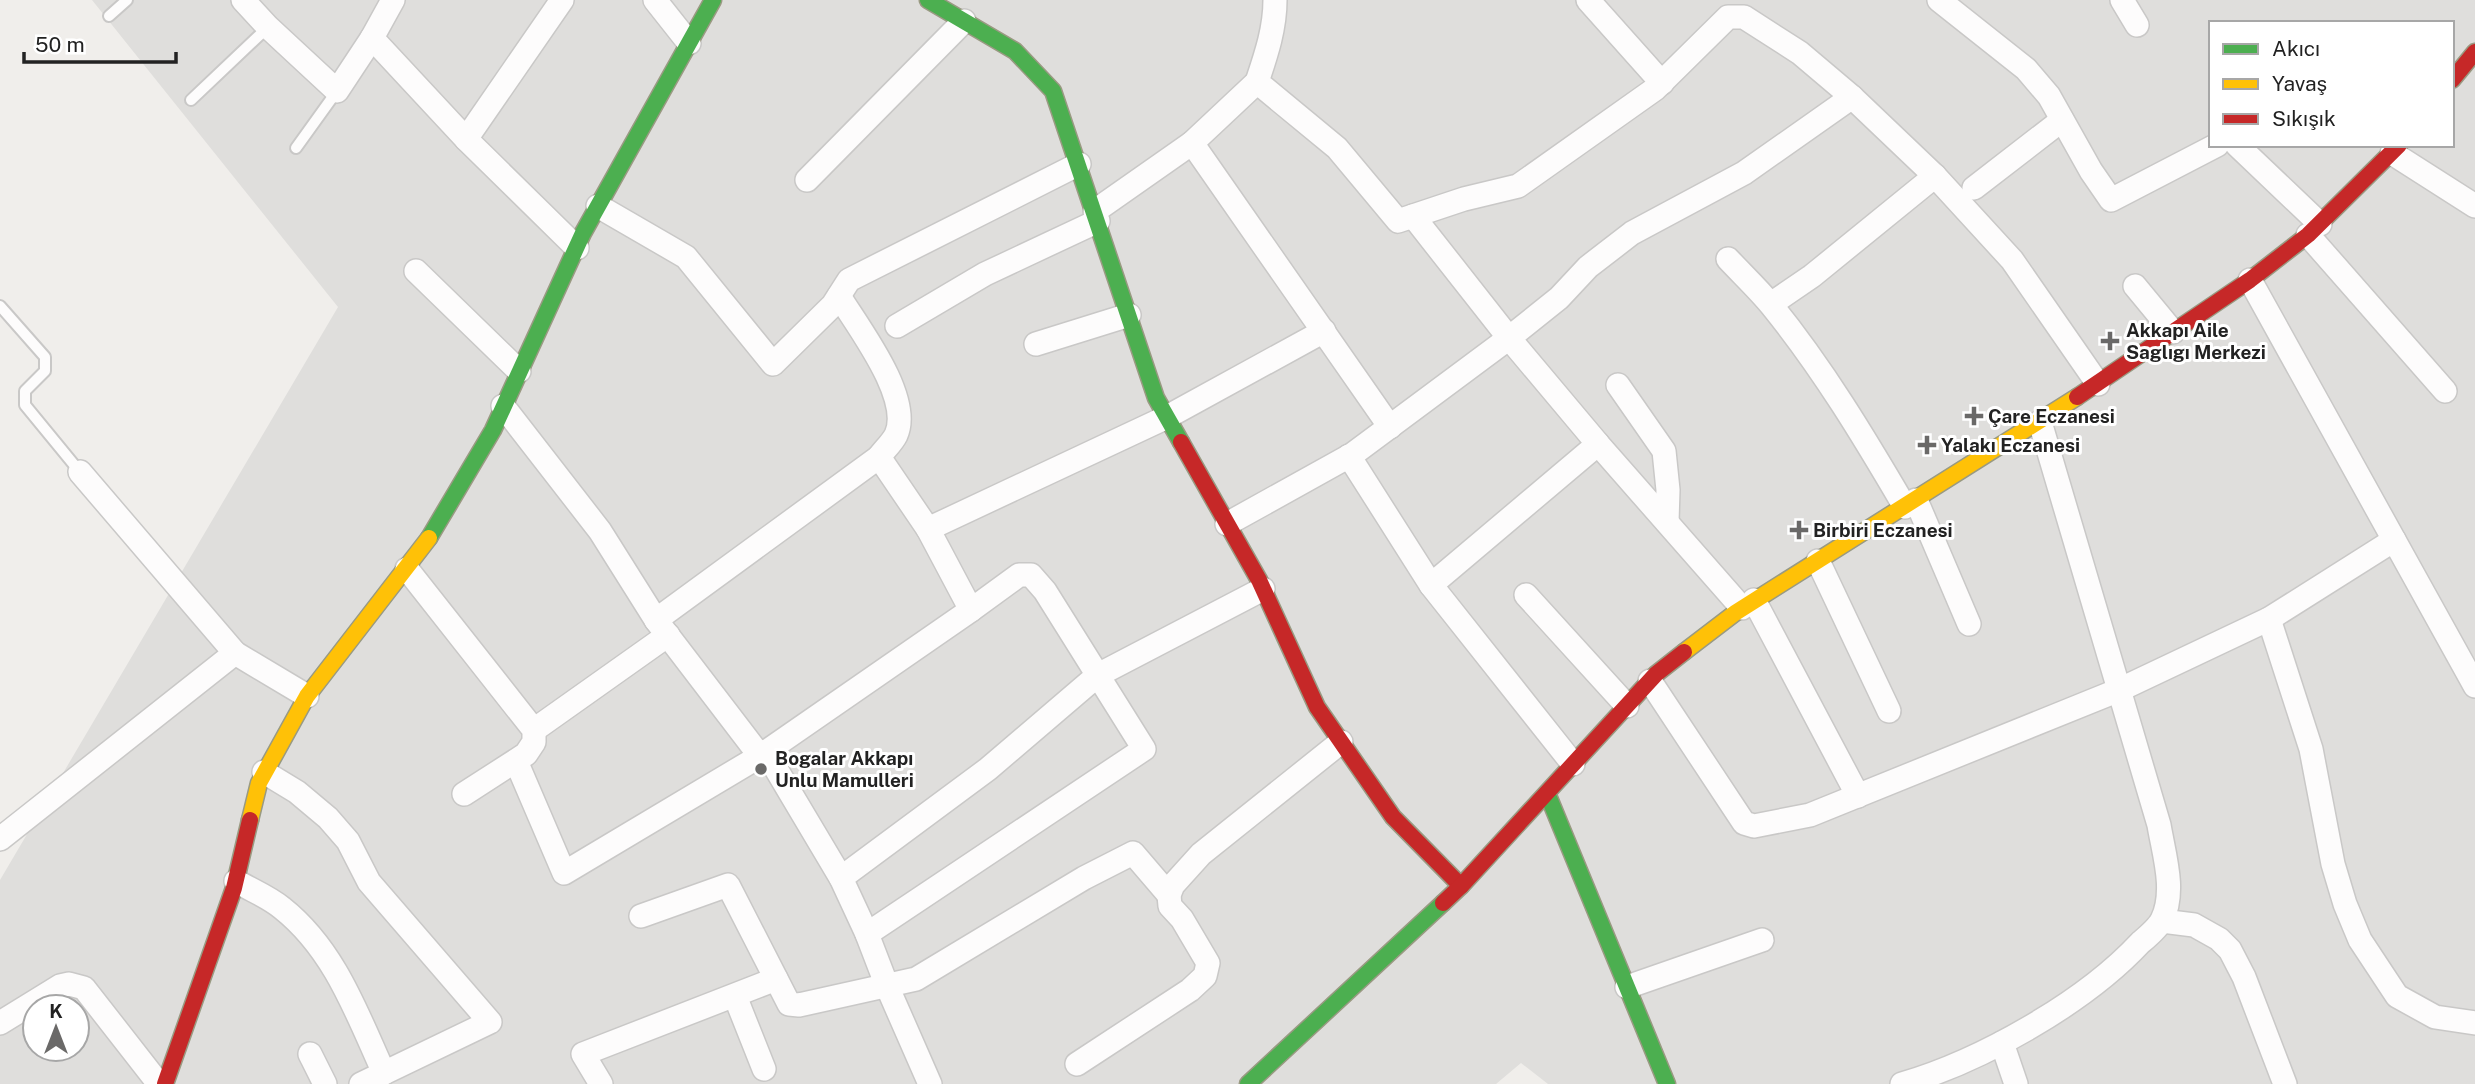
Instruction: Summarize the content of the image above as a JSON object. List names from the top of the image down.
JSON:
{
  "places": {
    "health": [
      "Akkapı Aile Saglıgı Merkezi",
      "Çare Eczanesi",
      "Yalakı Eczanesi",
      "Birbiri Eczanesi"
    ],
    "other": ["Bogalar Akkapı Unlu Mamulleri"]
  },
  "legend": ["Akıcı", "Yavaş", "Sıkışık"],
  "scale_bar": "50 m",
  "north": "top"
}
